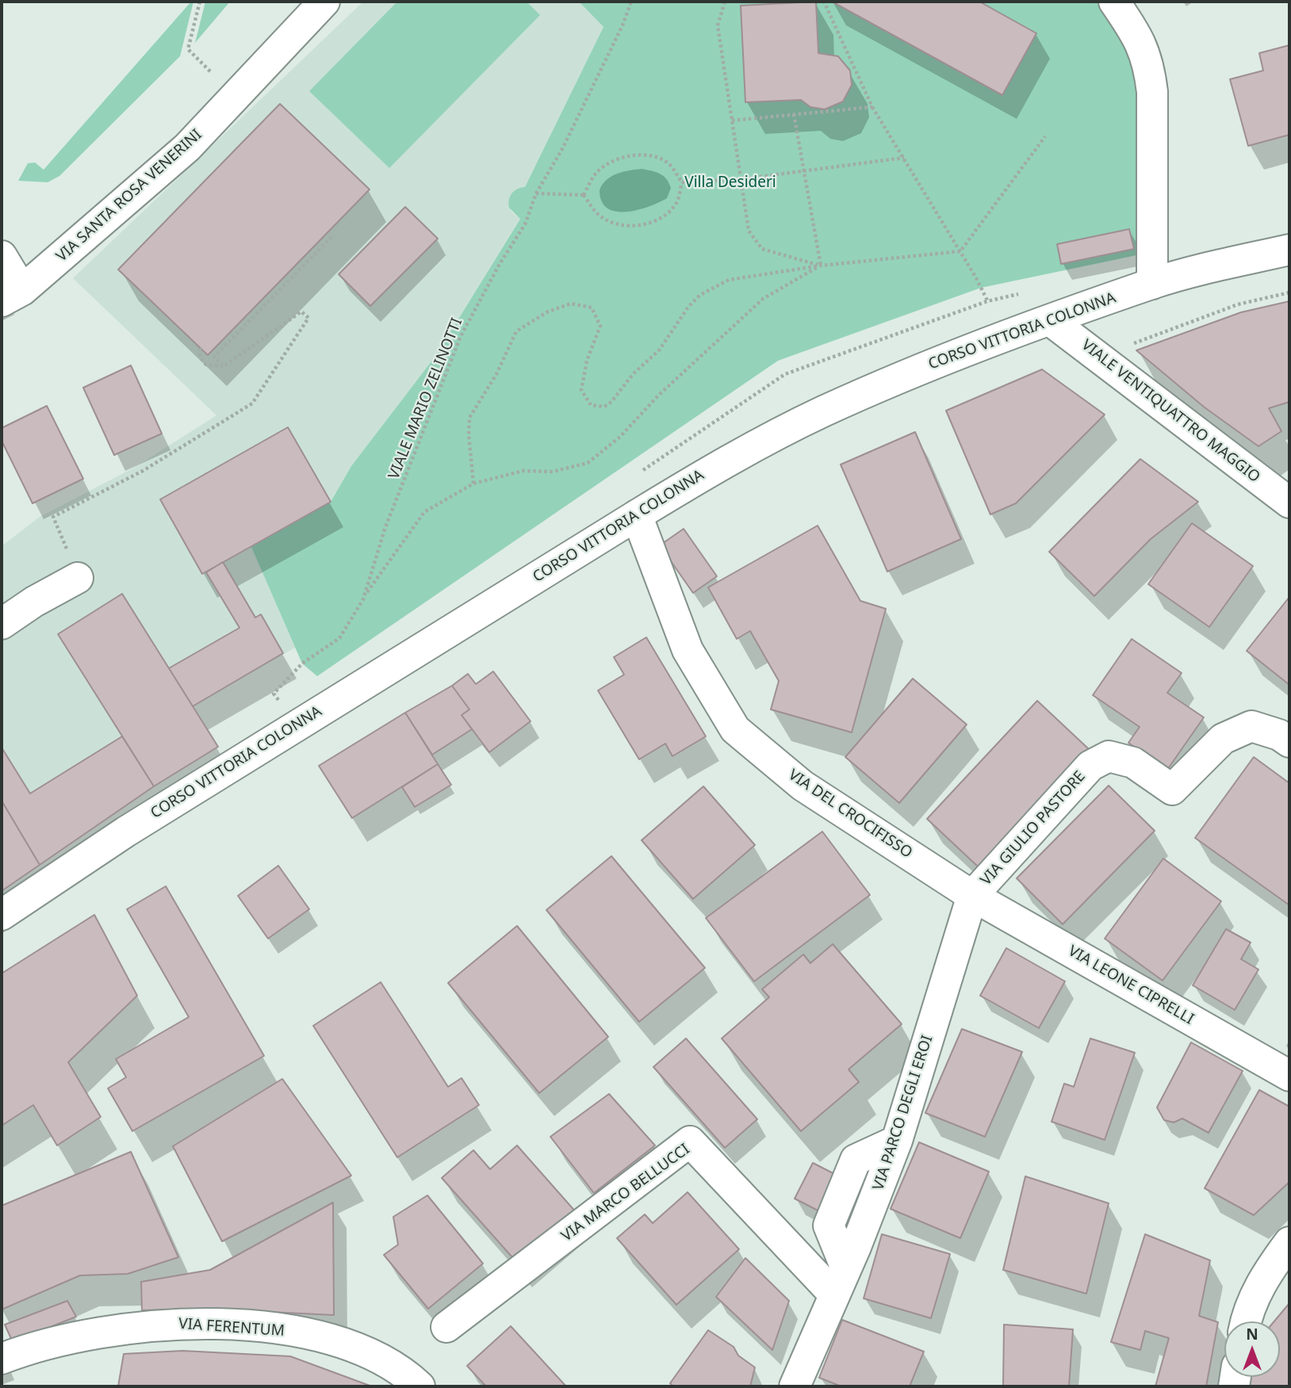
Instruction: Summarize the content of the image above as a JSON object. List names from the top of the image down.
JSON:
{
  "streets": {
    "street": [
      "VIA SANTA ROSA VENERINI",
      "CORSO VITTORIA COLONNA",
      "VIALE VENTIQUATTRO MAGGIO",
      "VIA DEL CROCIFISSO",
      "VIA GIULIO PASTORE",
      "VIA LEONE CIPRELLI",
      "VIA PARCO DEGLI EROI",
      "VIA MARCO BELLUCCI",
      "VIA FERENTUM"
    ],
    "path": ["VIALE MARIO ZELINOTTI"]
  },
  "crossings": [
    ["CORSO VITTORIA COLONNA", "VIALE MARIO ZELINOTTI"],
    ["CORSO VITTORIA COLONNA", "VIALE VENTIQUATTRO MAGGIO"],
    ["CORSO VITTORIA COLONNA", "VIA DEL CROCIFISSO"],
    ["VIA DEL CROCIFISSO", "VIA GIULIO PASTORE"],
    ["VIA DEL CROCIFISSO", "VIA LEONE CIPRELLI"],
    ["VIA DEL CROCIFISSO", "VIA PARCO DEGLI EROI"],
    ["VIA GIULIO PASTORE", "VIA LEONE CIPRELLI"],
    ["VIA GIULIO PASTORE", "VIA PARCO DEGLI EROI"],
    ["VIA LEONE CIPRELLI", "VIA PARCO DEGLI EROI"],
    ["VIA PARCO DEGLI EROI", "VIA MARCO BELLUCCI"]
  ],
  "parks": ["Villa Desideri"],
  "north": "top"
}
